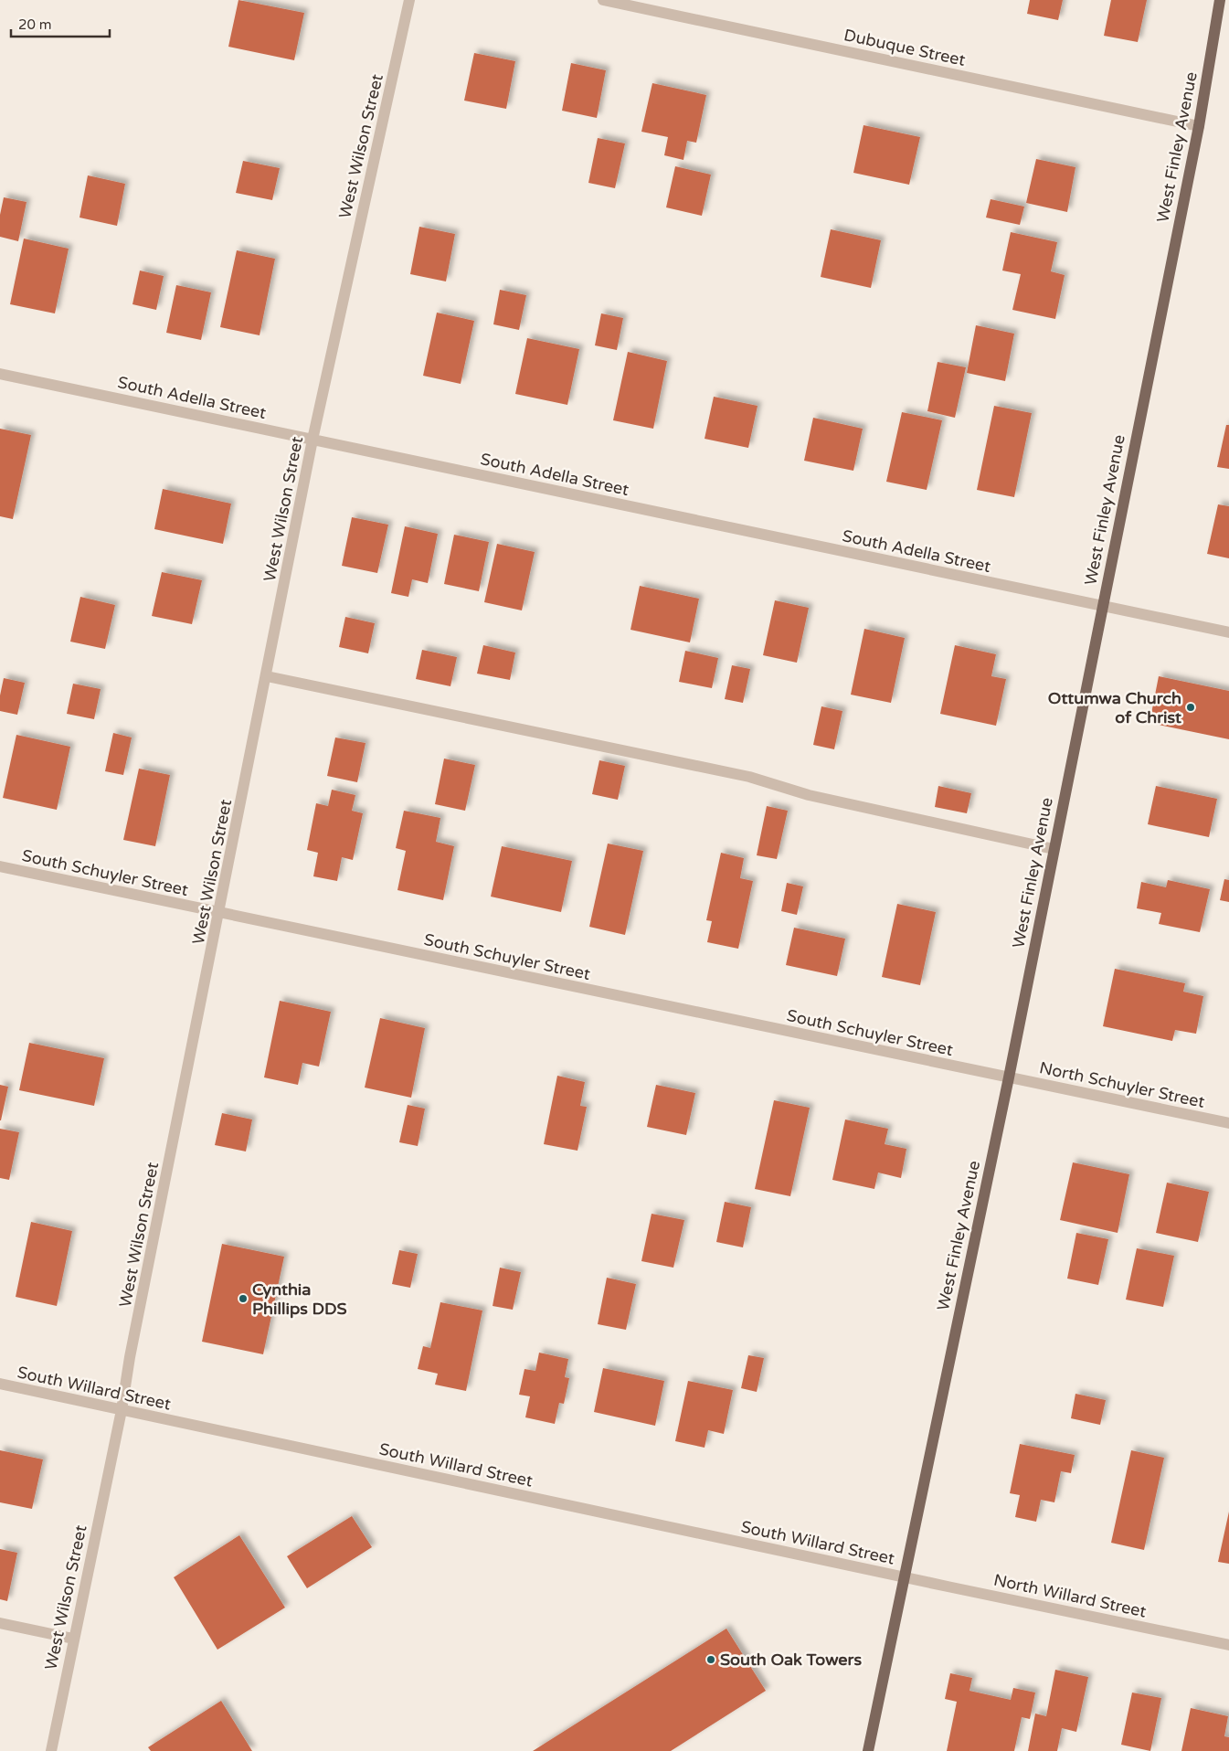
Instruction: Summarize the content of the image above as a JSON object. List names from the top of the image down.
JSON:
{
  "streets": {
    "main road": ["West Finley Avenue"],
    "street": [
      "Dubuque Street",
      "West Wilson Street",
      "South Adella Street",
      "South Schuyler Street",
      "North Schuyler Street",
      "South Willard Street",
      "North Willard Street"
    ]
  },
  "crossings": [
    ["Dubuque Street", "West Finley Avenue"],
    ["West Wilson Street", "South Adella Street"],
    ["West Wilson Street", "South Schuyler Street"],
    ["West Wilson Street", "South Willard Street"],
    ["West Finley Avenue", "South Adella Street"],
    ["West Finley Avenue", "South Schuyler Street"],
    ["West Finley Avenue", "North Schuyler Street"],
    ["West Finley Avenue", "South Willard Street"],
    ["West Finley Avenue", "North Willard Street"],
    ["South Schuyler Street", "North Schuyler Street"],
    ["South Willard Street", "North Willard Street"]
  ],
  "places": ["Ottumwa Church of Christ", "Cynthia Phillips DDS", "South Oak Towers"],
  "scale_bar": "20 m"
}
